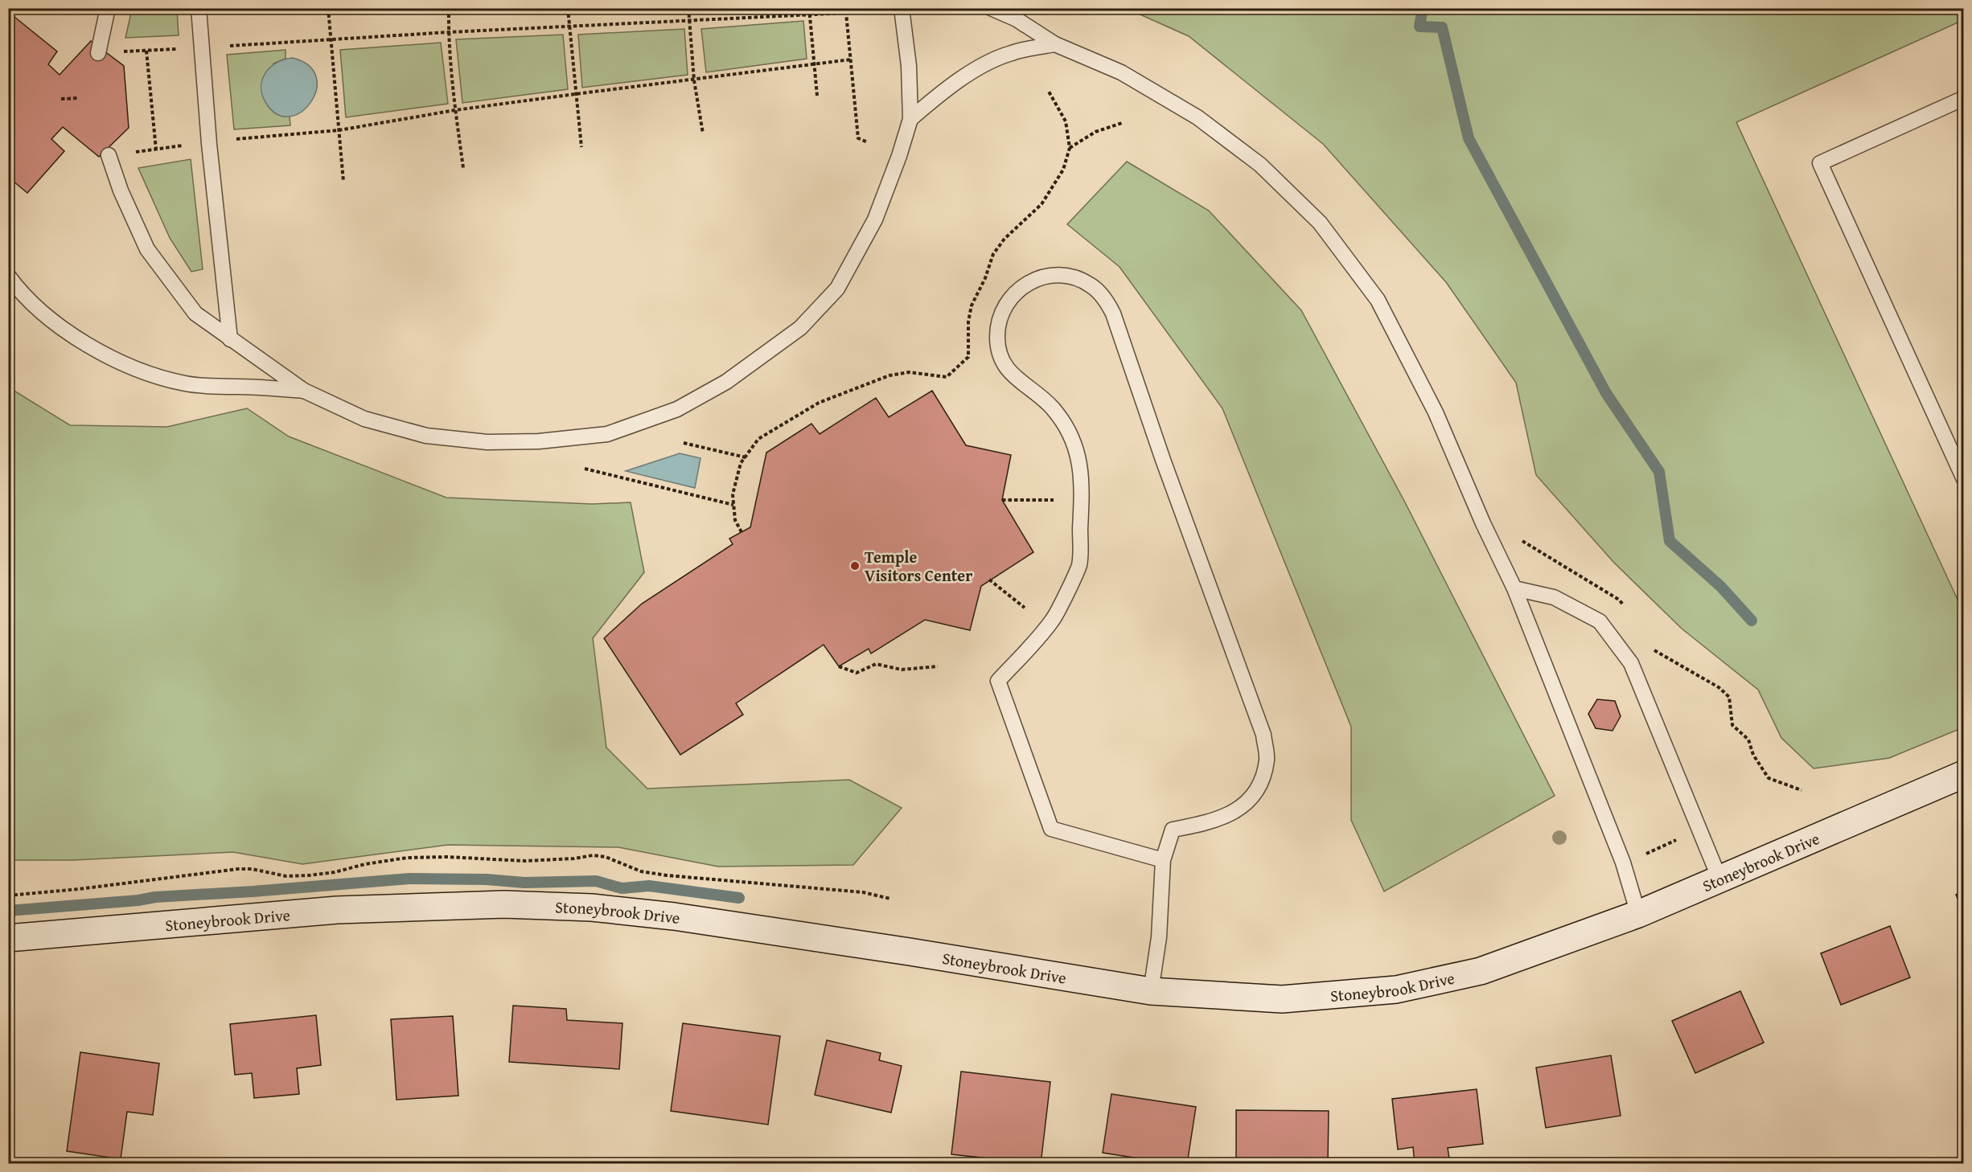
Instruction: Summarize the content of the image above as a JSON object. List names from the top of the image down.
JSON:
{
  "streets": {
    "street": ["Stoneybrook Drive"]
  },
  "places": ["Temple Visitors Center"]
}
